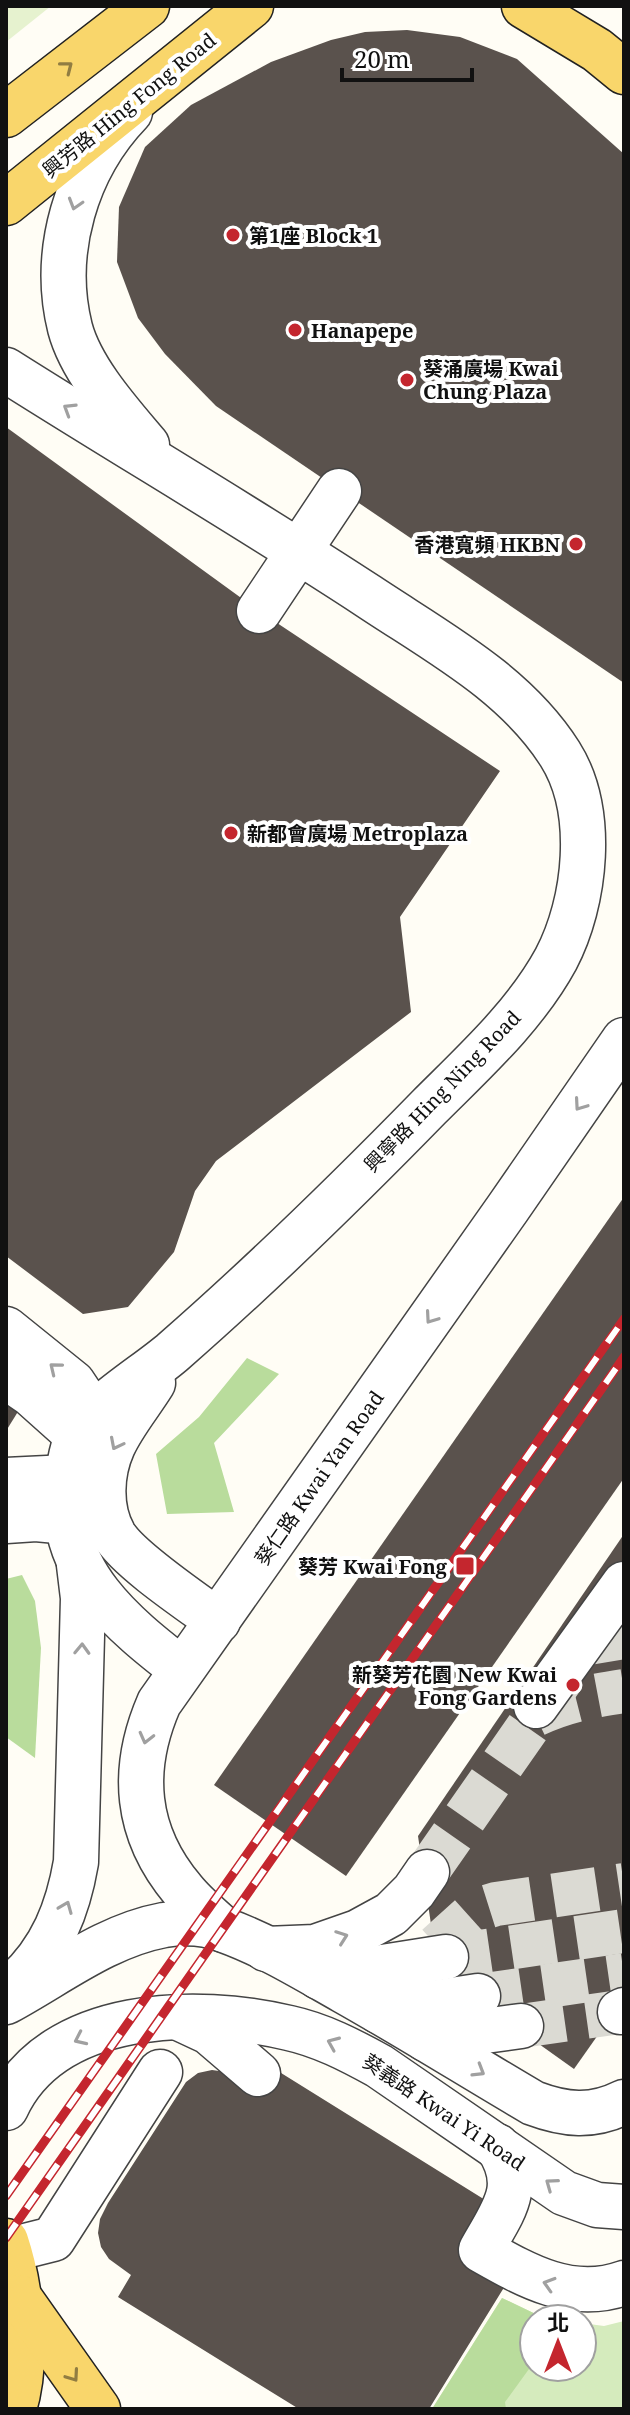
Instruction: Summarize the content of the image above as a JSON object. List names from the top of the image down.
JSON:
{
  "streets": {
    "main road": ["興芳路 Hing Fong Road"],
    "street": ["興寧路 Hing Ning Road", "葵仁路 Kwai Yan Road", "葵義路 Kwai Yi Road"]
  },
  "crossings": [
    ["興芳路 Hing Fong Road", "興寧路 Hing Ning Road"],
    ["興寧路 Hing Ning Road", "葵仁路 Kwai Yan Road"]
  ],
  "places": {
    "other": [
      "第1座 Block 1",
      "Hanapepe",
      "葵涌廣場 Kwai Chung Plaza",
      "香港寬頻 HKBN",
      "新都會廣場 Metroplaza",
      "新葵芳花園 New Kwai Fong Gardens"
    ],
    "transit": ["葵芳 Kwai Fong"]
  },
  "scale_bar": "20 m",
  "north": "top"
}
